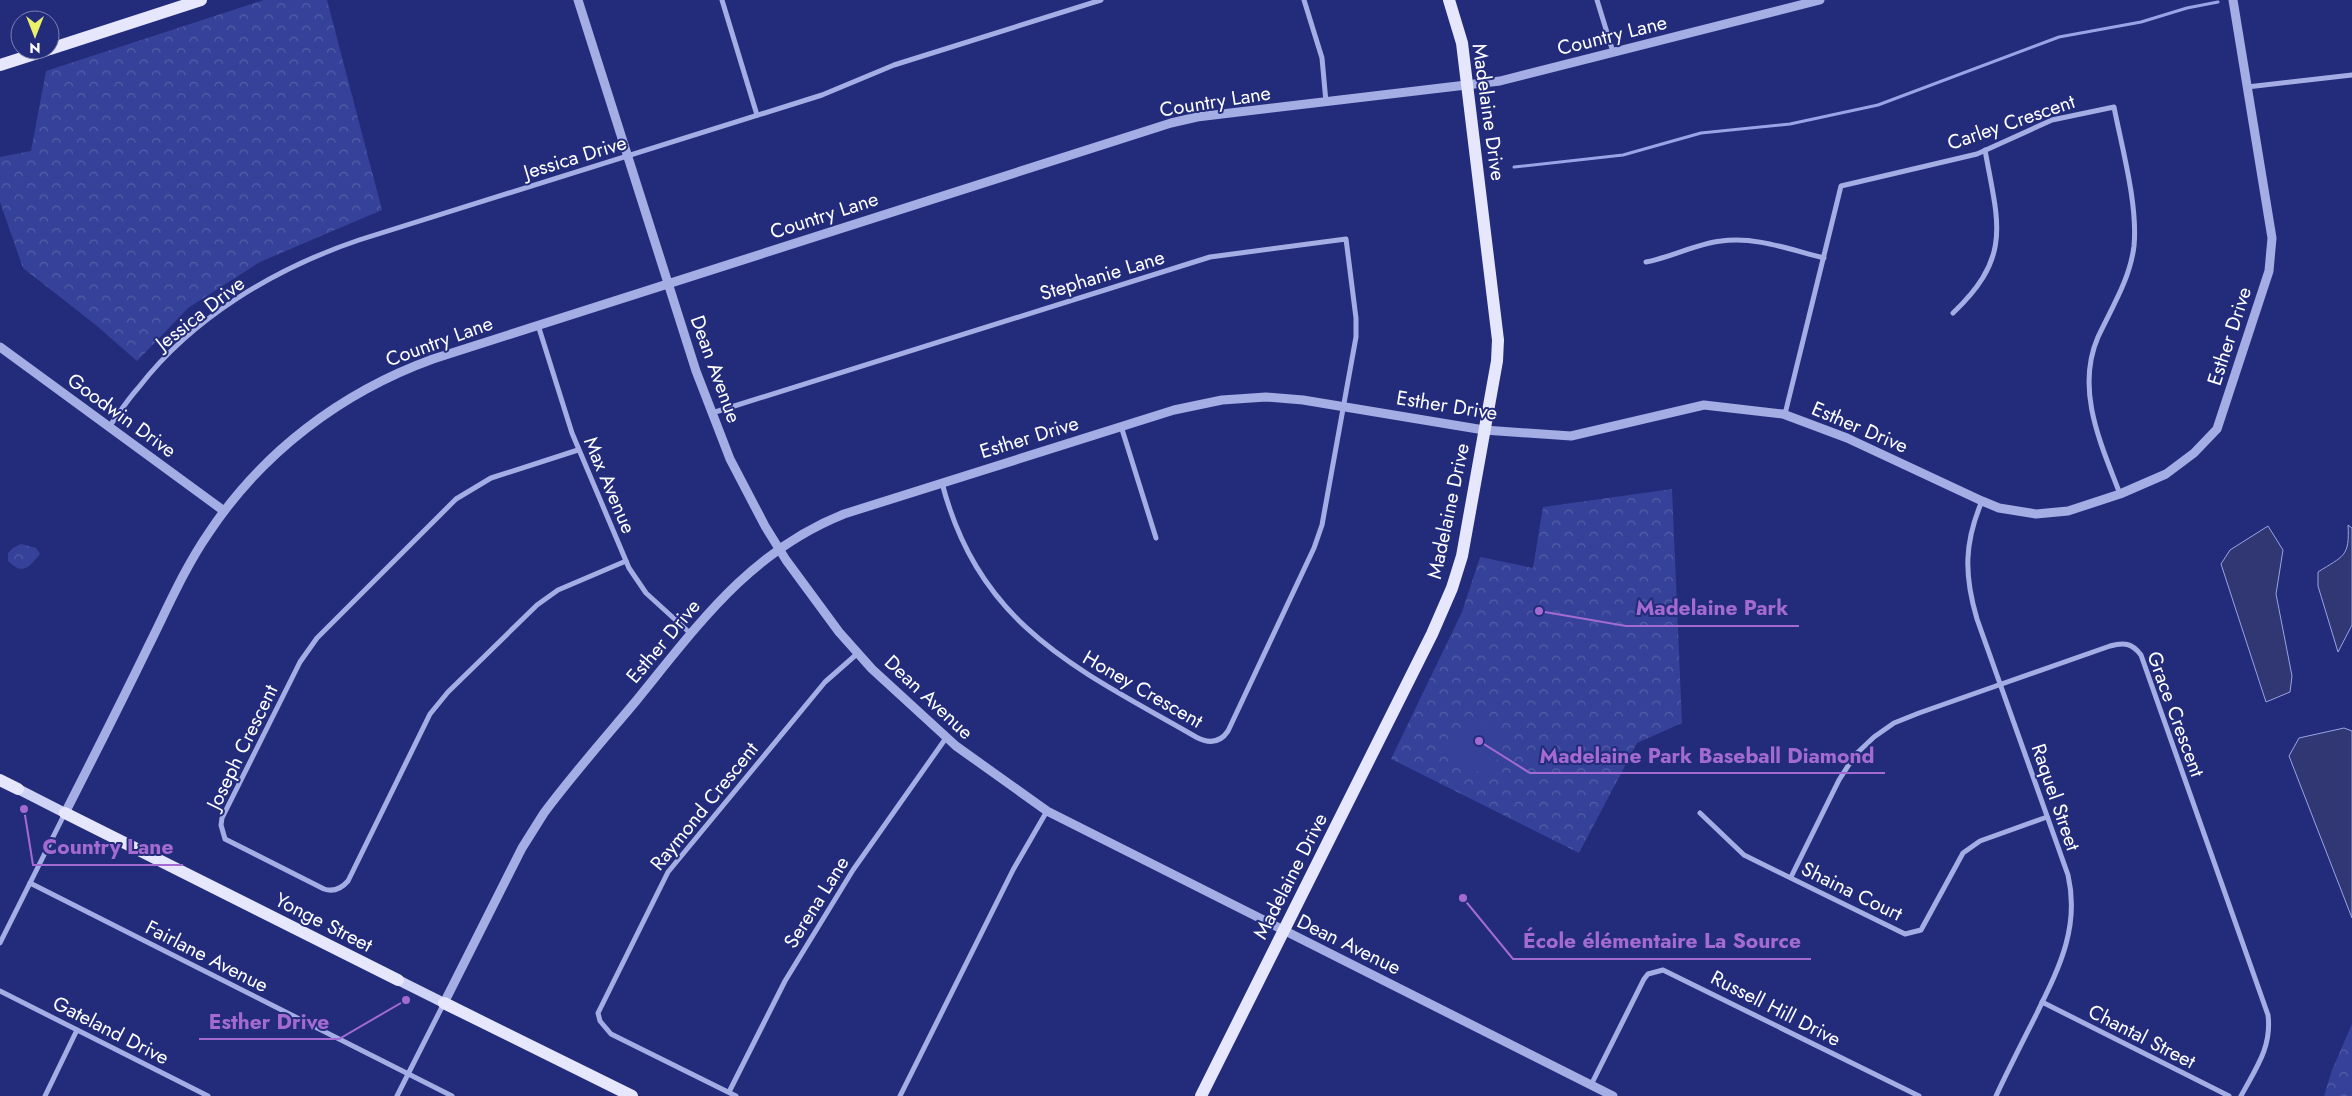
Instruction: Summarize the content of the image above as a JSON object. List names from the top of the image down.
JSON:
{
  "streets": {
    "main road": ["Madelaine Drive", "Yonge Street"],
    "street": [
      "Country Lane",
      "Carley Crescent",
      "Jessica Drive",
      "Stephanie Lane",
      "Esther Drive",
      "Dean Avenue",
      "Goodwin Drive",
      "Max Avenue",
      "Honey Crescent",
      "Grace Crescent",
      "Joseph Crescent",
      "Raquel Street",
      "Raymond Crescent",
      "Shaina Court",
      "Serena Lane",
      "Fairlane Avenue",
      "Russell Hill Drive",
      "Gateland Drive",
      "Chantal Street"
    ]
  },
  "crossings": [
    ["Country Lane", "Madelaine Drive"],
    ["Country Lane", "Dean Avenue"],
    ["Country Lane", "Goodwin Drive"],
    ["Country Lane", "Max Avenue"],
    ["Country Lane", "Yonge Street"],
    ["Madelaine Drive", "Esther Drive"],
    ["Madelaine Drive", "Dean Avenue"],
    ["Carley Crescent", "Esther Drive"],
    ["Jessica Drive", "Dean Avenue"],
    ["Jessica Drive", "Goodwin Drive"],
    ["Stephanie Lane", "Esther Drive"],
    ["Stephanie Lane", "Dean Avenue"],
    ["Stephanie Lane", "Honey Crescent"],
    ["Esther Drive", "Dean Avenue"],
    ["Esther Drive", "Max Avenue"],
    ["Esther Drive", "Honey Crescent"],
    ["Esther Drive", "Raquel Street"],
    ["Esther Drive", "Yonge Street"],
    ["Dean Avenue", "Raymond Crescent"],
    ["Dean Avenue", "Serena Lane"],
    ["Dean Avenue", "Russell Hill Drive"],
    ["Max Avenue", "Joseph Crescent"],
    ["Grace Crescent", "Raquel Street"],
    ["Grace Crescent", "Shaina Court"],
    ["Raquel Street", "Shaina Court"],
    ["Raquel Street", "Chantal Street"],
    ["Raymond Crescent", "Serena Lane"]
  ],
  "places": [
    "Madelaine Park",
    "Madelaine Park Baseball Diamond",
    "Country Lane",
    "École élémentaire La Source",
    "Esther Drive"
  ],
  "north": "bottom"
}
